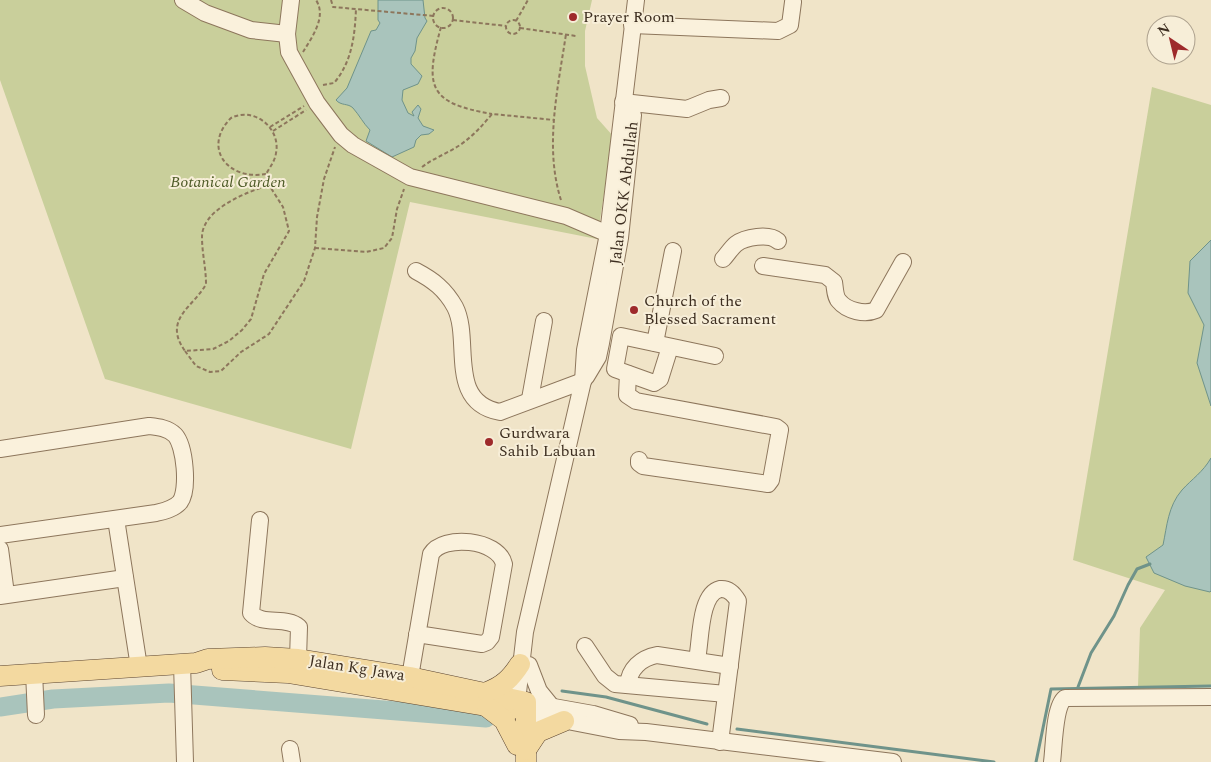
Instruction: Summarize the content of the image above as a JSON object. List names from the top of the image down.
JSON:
{
  "streets": {
    "main road": ["Jalan OKK Abdullah", "Jalan Kg Jawa"]
  },
  "crossings": [
    ["Jalan OKK Abdullah", "Jalan Kg Jawa"]
  ],
  "parks": ["Botanical Garden"],
  "places": ["Prayer Room", "Church of the Blessed Sacrament", "Gurdwara Sahib Labuan"],
  "north": "top left"
}
